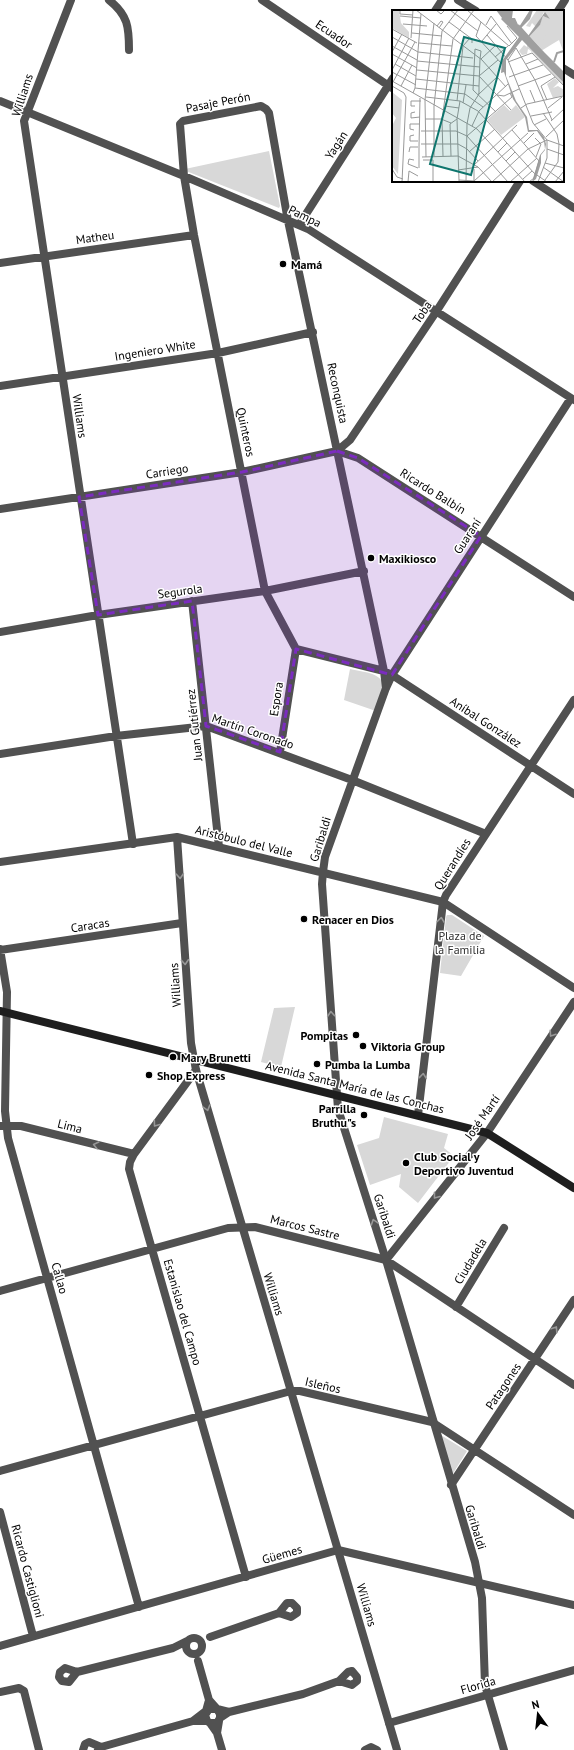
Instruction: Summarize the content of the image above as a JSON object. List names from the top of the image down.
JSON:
{
  "streets": {
    "main road": ["Avenida Santa María de las Conchas"],
    "street": [
      "Ecuador",
      "Williams",
      "Pasaje Perón",
      "Yagán",
      "Pampa",
      "Matheu",
      "Toba",
      "Ingeniero White",
      "Reconquista",
      "Quinteros",
      "Carriego",
      "Ricardo Balbín",
      "Guaraní",
      "Segurola",
      "Espora",
      "Aníbal González",
      "Juan Gutiérrez",
      "Martín Coronado",
      "Garibaldi",
      "Aristóbulo del Valle",
      "Querandíes",
      "Caracas",
      "José Martí",
      "Lima",
      "Marcos Sastre",
      "Ciudadela",
      "Callao",
      "Estanislao del Campo",
      "Isleños",
      "Patagones",
      "Güemes",
      "Ricardo Castiglioni",
      "Florida"
    ]
  },
  "crossings": [
    ["Ecuador", "Yagán"],
    ["Williams", "Pampa"],
    ["Williams", "Matheu"],
    ["Williams", "Ingeniero White"],
    ["Williams", "Carriego"],
    ["Williams", "Segurola"],
    ["Williams", "Martín Coronado"],
    ["Williams", "Aristóbulo del Valle"],
    ["Williams", "Caracas"],
    ["Williams", "Avenida Santa María de las Conchas"],
    ["Williams", "Marcos Sastre"],
    ["Williams", "Estanislao del Campo"],
    ["Williams", "Isleños"],
    ["Williams", "Güemes"],
    ["Williams", "Florida"],
    ["Pasaje Perón", "Reconquista"],
    ["Pasaje Perón", "Quinteros"],
    ["Yagán", "Pampa"],
    ["Pampa", "Toba"],
    ["Pampa", "Reconquista"],
    ["Pampa", "Quinteros"],
    ["Pampa", "Guaraní"],
    ["Matheu", "Quinteros"],
    ["Toba", "Reconquista"],
    ["Toba", "Carriego"],
    ["Toba", "Ricardo Balbín"],
    ["Ingeniero White", "Reconquista"],
    ["Ingeniero White", "Quinteros"],
    ["Reconquista", "Carriego"],
    ["Reconquista", "Ricardo Balbín"],
    ["Reconquista", "Guaraní"],
    ["Reconquista", "Segurola"],
    ["Reconquista", "Aníbal González"],
    ["Reconquista", "Garibaldi"],
    ["Quinteros", "Carriego"],
    ["Quinteros", "Segurola"],
    ["Quinteros", "Espora"],
    ["Carriego", "Ricardo Balbín"],
    ["Ricardo Balbín", "Guaraní"],
    ["Guaraní", "Aníbal González"],
    ["Guaraní", "Garibaldi"],
    ["Segurola", "Juan Gutiérrez"],
    ["Espora", "Martín Coronado"],
    ["Aníbal González", "Querandíes"],
    ["Juan Gutiérrez", "Martín Coronado"],
    ["Juan Gutiérrez", "Aristóbulo del Valle"],
    ["Martín Coronado", "Garibaldi"],
    ["Martín Coronado", "Querandíes"],
    ["Garibaldi", "Aristóbulo del Valle"],
    ["Garibaldi", "Avenida Santa María de las Conchas"],
    ["Garibaldi", "José Martí"],
    ["Garibaldi", "Marcos Sastre"],
    ["Garibaldi", "Isleños"],
    ["Garibaldi", "Patagones"],
    ["Garibaldi", "Güemes"],
    ["Garibaldi", "Florida"],
    ["Aristóbulo del Valle", "Querandíes"],
    ["Querandíes", "Avenida Santa María de las Conchas"],
    ["Caracas", "Callao"],
    ["Avenida Santa María de las Conchas", "José Martí"],
    ["Avenida Santa María de las Conchas", "Callao"],
    ["José Martí", "Marcos Sastre"],
    ["Lima", "Callao"],
    ["Lima", "Estanislao del Campo"],
    ["Marcos Sastre", "Ciudadela"],
    ["Marcos Sastre", "Callao"],
    ["Marcos Sastre", "Estanislao del Campo"],
    ["Marcos Sastre", "Patagones"],
    ["Callao", "Isleños"],
    ["Callao", "Güemes"],
    ["Estanislao del Campo", "Isleños"],
    ["Estanislao del Campo", "Güemes"],
    ["Isleños", "Patagones"],
    ["Güemes", "Ricardo Castiglioni"]
  ],
  "one_way": [
    "Garibaldi",
    "Querandíes",
    "José Martí",
    "Lima"
  ],
  "parks": ["Plaza de la Familia"],
  "places": [
    "Mamá",
    "Maxikiosco",
    "Renacer en Dios",
    "Pompitas",
    "Viktoria Group",
    "Mary Brunetti",
    "Pumba la Lumba",
    "Shop Express",
    "Parrilla Bruthu\"s",
    "Club Social y Deportivo Juventud"
  ],
  "north": "top"
}
